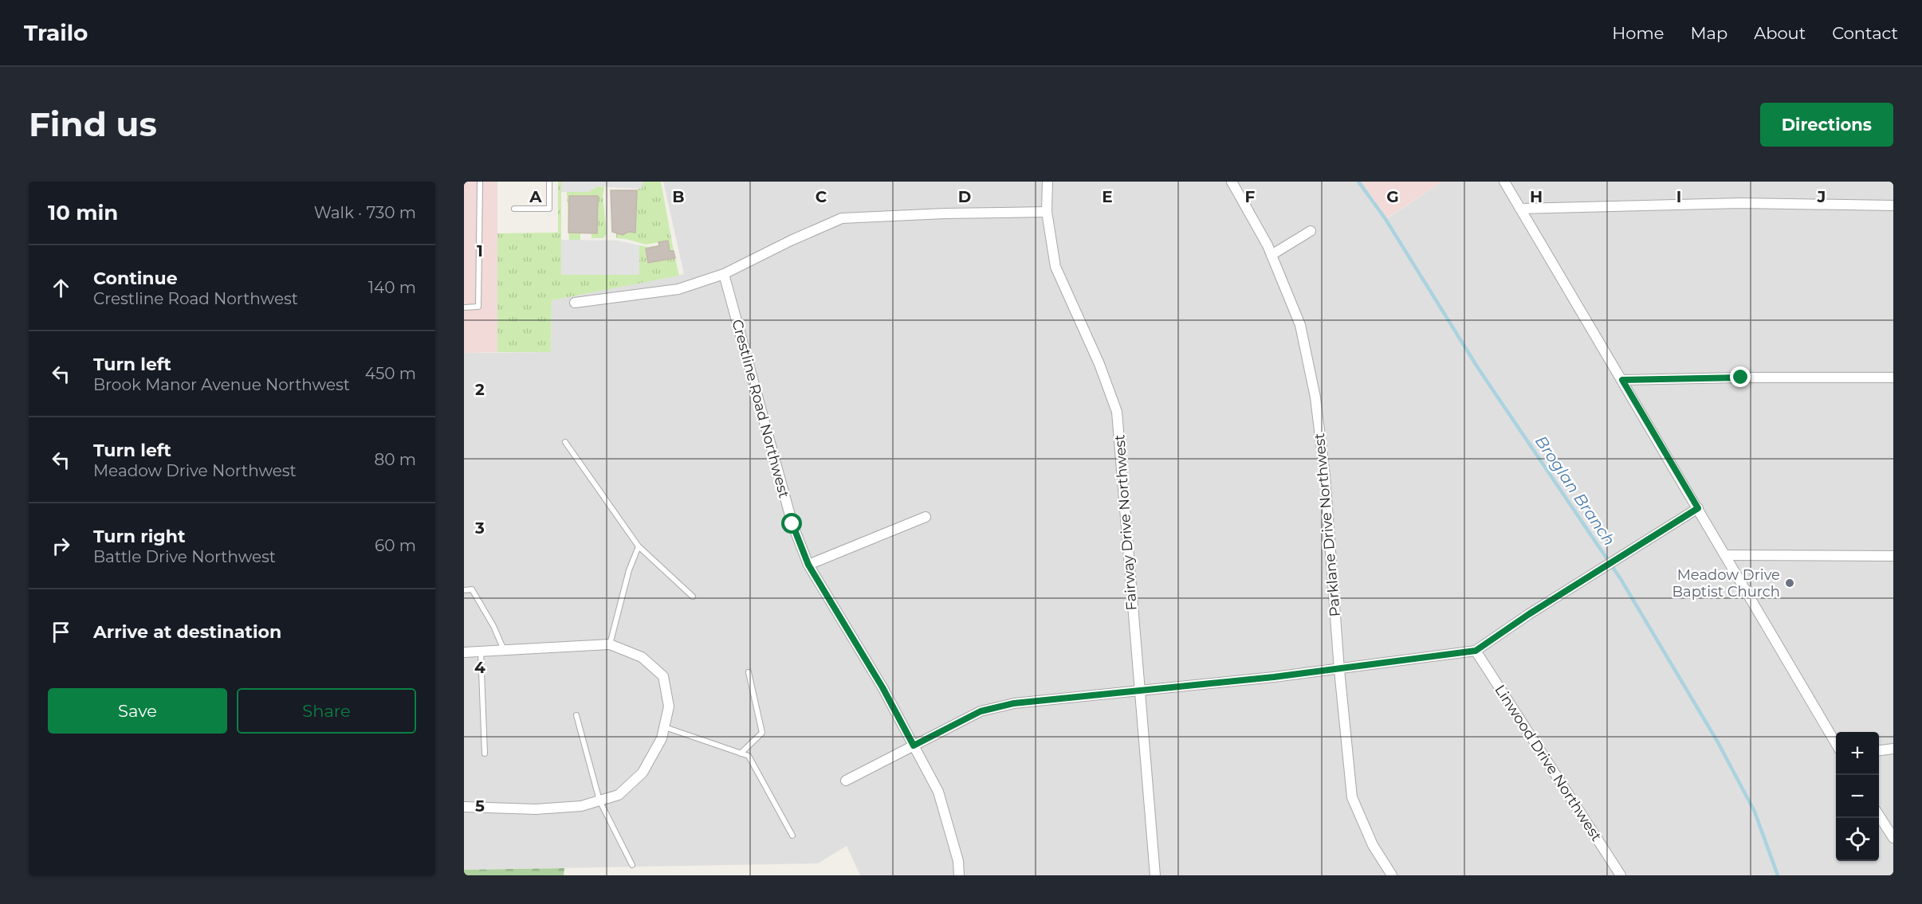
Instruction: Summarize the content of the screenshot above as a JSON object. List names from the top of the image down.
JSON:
{
  "streets": {
    "street": [
      "Crestline Road Northwest",
      "Fairway Drive Northwest",
      "Parklane Drive Northwest",
      "Linwood Drive Northwest"
    ]
  },
  "water": ["Broglan Branch"],
  "places": ["Meadow Drive Baptist Church"],
  "page": {
    "header": "Trailo",
    "nav": [
      "Home",
      "Map",
      "About",
      "Contact"
    ],
    "buttons": [
      "Directions",
      ["Save", "Share"]
    ],
    "title": "Find us",
    "heading": ["10 min", "Walk · 730 m"],
    "list": [
      ["Continue", "Crestline Road Northwest", "140 m"],
      ["Turn left", "Brook Manor Avenue Northwest", "450 m"],
      ["Turn left", "Meadow Drive Northwest", "80 m"],
      ["Turn right", "Battle Drive Northwest", "60 m"],
      "Arrive at destination"
    ],
    "map_buttons": ["+", "−"]
  },
  "grid": {
    "columns": [
      "A",
      "B",
      "C",
      "D",
      "E",
      "F",
      "G",
      "H",
      "I",
      "J"
    ],
    "rows": [
      "1",
      "2",
      "3",
      "4",
      "5"
    ]
  }
}
